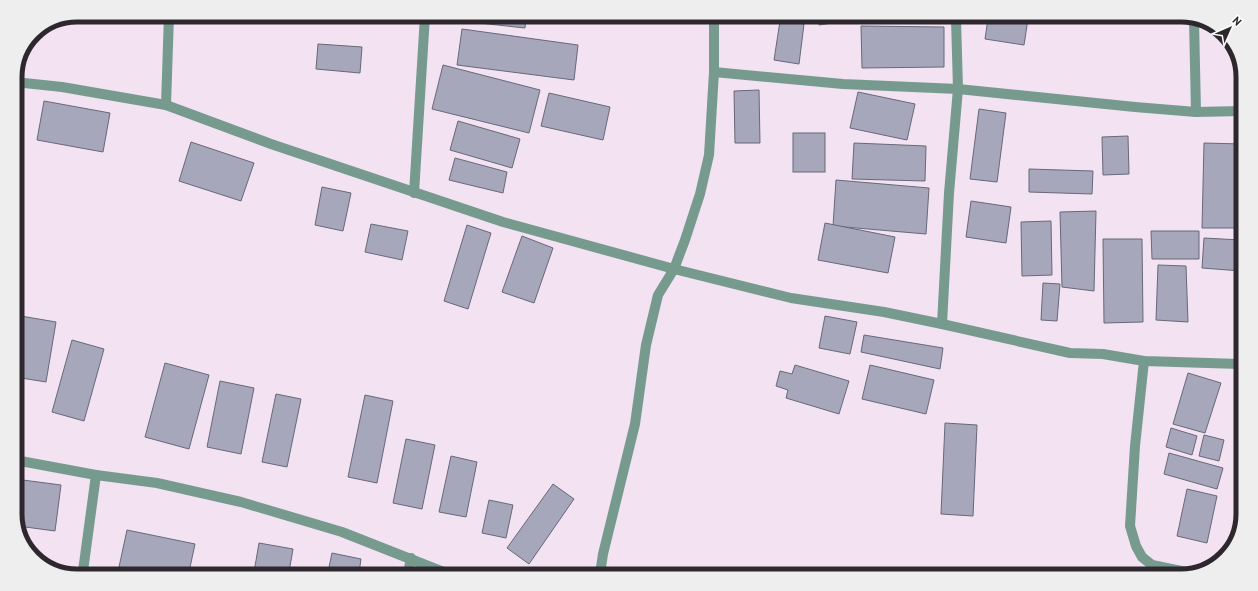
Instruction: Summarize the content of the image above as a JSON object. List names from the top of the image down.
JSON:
{
  "north": "top right"
}
